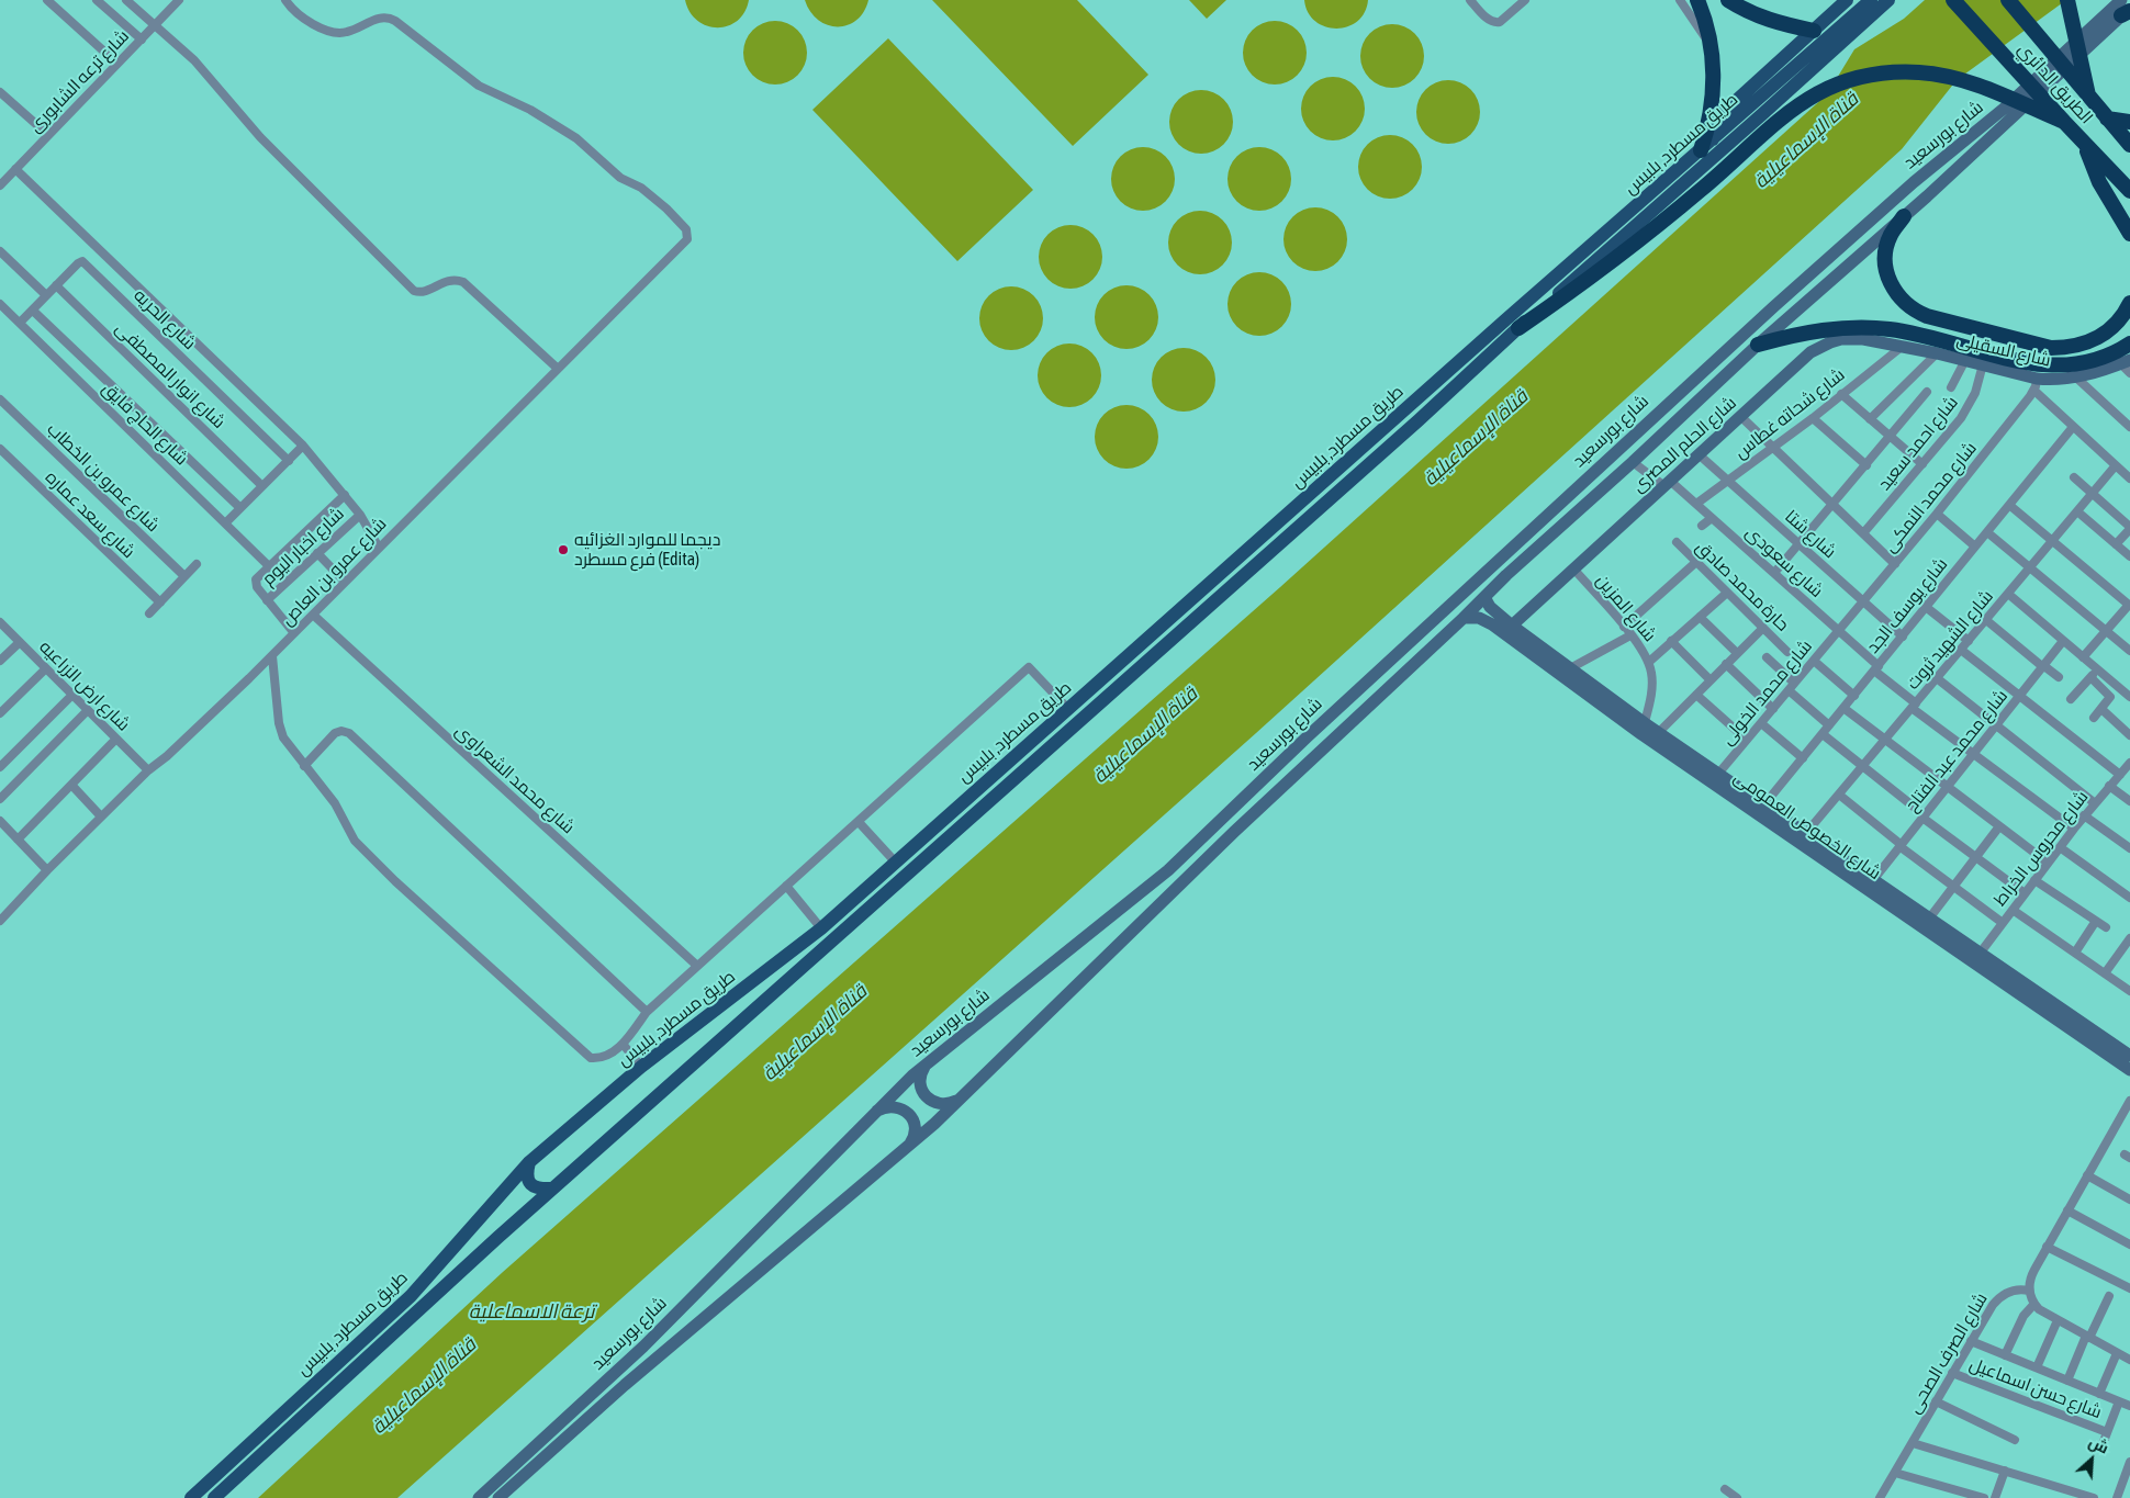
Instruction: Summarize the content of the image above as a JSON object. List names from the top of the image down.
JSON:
{
  "streets": {
    "highway": ["الطريق الدائري"],
    "main road": [
      "شارع بورسعيد",
      "طريق مسطرد, بلبيس",
      "شارع السقيلى",
      "شارع الحلم المصرى",
      "شارع الخصوص العمومى"
    ],
    "street": [
      "شارع ترعه الشابورى",
      "شارع الحريه",
      "شارع انوار المصطفى",
      "شارع شحاته غطاس",
      "شارع الحاج فايق",
      "شارع احمد سعيد",
      "شارع عمرو بن الخطاب",
      "شارع محمد النمكى",
      "شارع سعد عماره",
      "شارع شتا",
      "شارع اخبار اليوم",
      "شارع سعودى",
      "شارع عمرو بن العاص",
      "حارة محمد صادق",
      "شارع يوسف الجد",
      "شارع المزين",
      "شارع الشهيد ثروت",
      "شارع ارض الزراعيه",
      "شارع محمد الخولى",
      "شارع محمد عبد الفتاح",
      "شارع محمد الشعراوى",
      "شارع محروس الخراط",
      "شارع الصرف الصحى",
      "شارع حسن اسماعيل"
    ]
  },
  "crossings": [
    ["شارع بورسعيد", "شارع سعودى"],
    ["شارع بورسعيد", "شارع الخصوص العمومى"],
    ["شارع الحريه", "شارع انوار المصطفى"],
    ["شارع الحريه", "شارع الحاج فايق"],
    ["شارع السقيلى", "شارع شحاته غطاس"],
    ["شارع السقيلى", "شارع احمد سعيد"],
    ["شارع السقيلى", "شارع الحلم المصرى"],
    ["شارع السقيلى", "شارع محمد النمكى"],
    ["شارع شحاته غطاس", "شارع الحلم المصرى"],
    ["شارع شحاته غطاس", "شارع شتا"],
    ["شارع شحاته غطاس", "شارع سعودى"],
    ["شارع الحلم المصرى", "شارع شتا"],
    ["شارع الحلم المصرى", "شارع سعودى"],
    ["شارع الحلم المصرى", "شارع المزين"],
    ["شارع الحلم المصرى", "شارع الخصوص العمومى"],
    ["شارع محمد النمكى", "شارع شتا"],
    ["شارع محمد النمكى", "شارع سعودى"],
    ["شارع محمد النمكى", "شارع محمد الخولى"],
    ["شارع شتا", "شارع يوسف الجد"],
    ["شارع سعودى", "شارع يوسف الجد"],
    ["شارع سعودى", "شارع الشهيد ثروت"],
    ["شارع سعودى", "شارع محمد الخولى"],
    ["شارع سعودى", "شارع محمد عبد الفتاح"],
    ["شارع سعودى", "شارع محروس الخراط"],
    ["شارع عمرو بن العاص", "شارع ارض الزراعيه"],
    ["شارع عمرو بن العاص", "شارع محمد الشعراوى"],
    ["شارع يوسف الجد", "شارع الخصوص العمومى"],
    ["شارع المزين", "شارع الخصوص العمومى"],
    ["شارع الشهيد ثروت", "شارع الخصوص العمومى"],
    ["شارع محمد الخولى", "شارع الخصوص العمومى"],
    ["شارع محمد عبد الفتاح", "شارع الخصوص العمومى"],
    ["شارع الخصوص العمومى", "شارع محروس الخراط"],
    ["شارع الصرف الصحى", "شارع حسن اسماعيل"]
  ],
  "water": ["قناة الإسماعيلية", "ترعة الاسماعلية"],
  "places": ["ديجما للموارد الغزائيه فرع مسطرد (Edita)"],
  "north": "top right"
}
